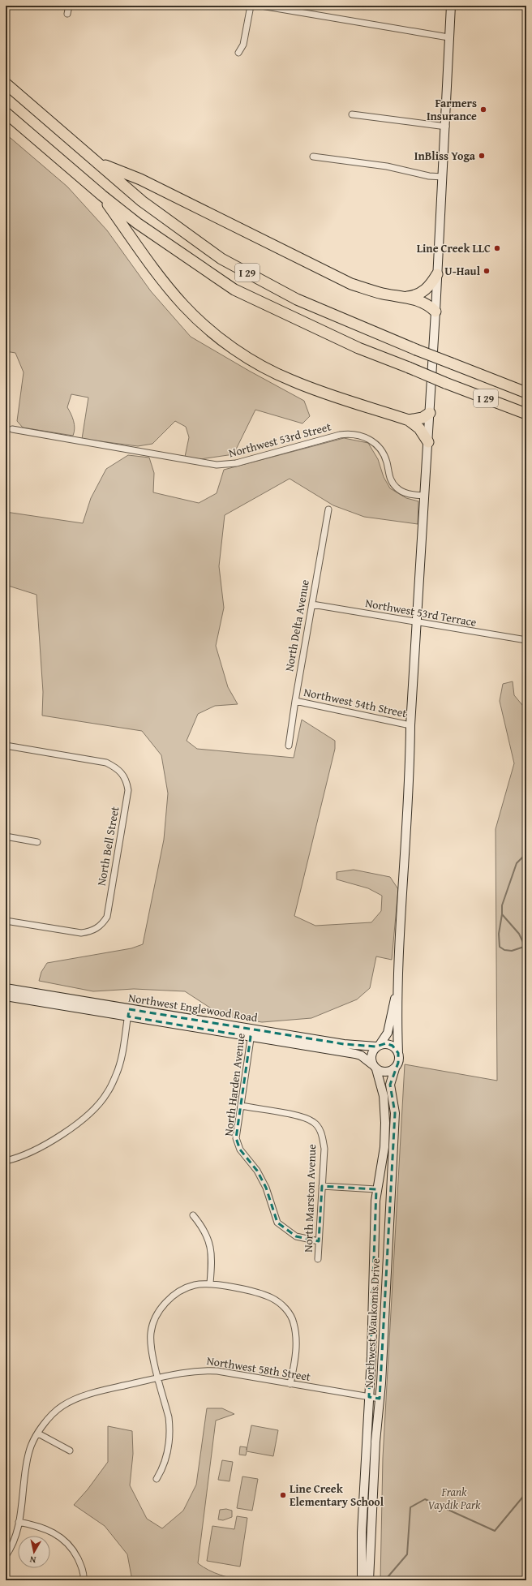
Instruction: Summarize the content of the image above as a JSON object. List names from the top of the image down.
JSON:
{
  "streets": {
    "highway": ["I 29"],
    "main road": ["Northwest Englewood Road", "Northwest Waukomis Drive"],
    "street": [
      "Northwest 53rd Street",
      "Northwest 53rd Terrace",
      "North Delta Avenue",
      "Northwest 54th Street",
      "North Bell Street",
      "North Harden Avenue",
      "North Marston Avenue",
      "Northwest 58th Street"
    ]
  },
  "crossings": [
    ["Northwest 53rd Terrace", "North Delta Avenue"],
    ["North Delta Avenue", "Northwest 54th Street"],
    ["Northwest Englewood Road", "North Harden Avenue"],
    ["Northwest Englewood Road", "Northwest Waukomis Drive"],
    ["North Harden Avenue", "North Marston Avenue"],
    ["Northwest Waukomis Drive", "Northwest 58th Street"]
  ],
  "parks": ["Frank Vaydik Park"],
  "places": [
    "Farmers Insurance",
    "InBliss Yoga",
    "Line Creek LLC",
    "U-Haul",
    "Line Creek Elementary School"
  ],
  "north": "bottom"
}
